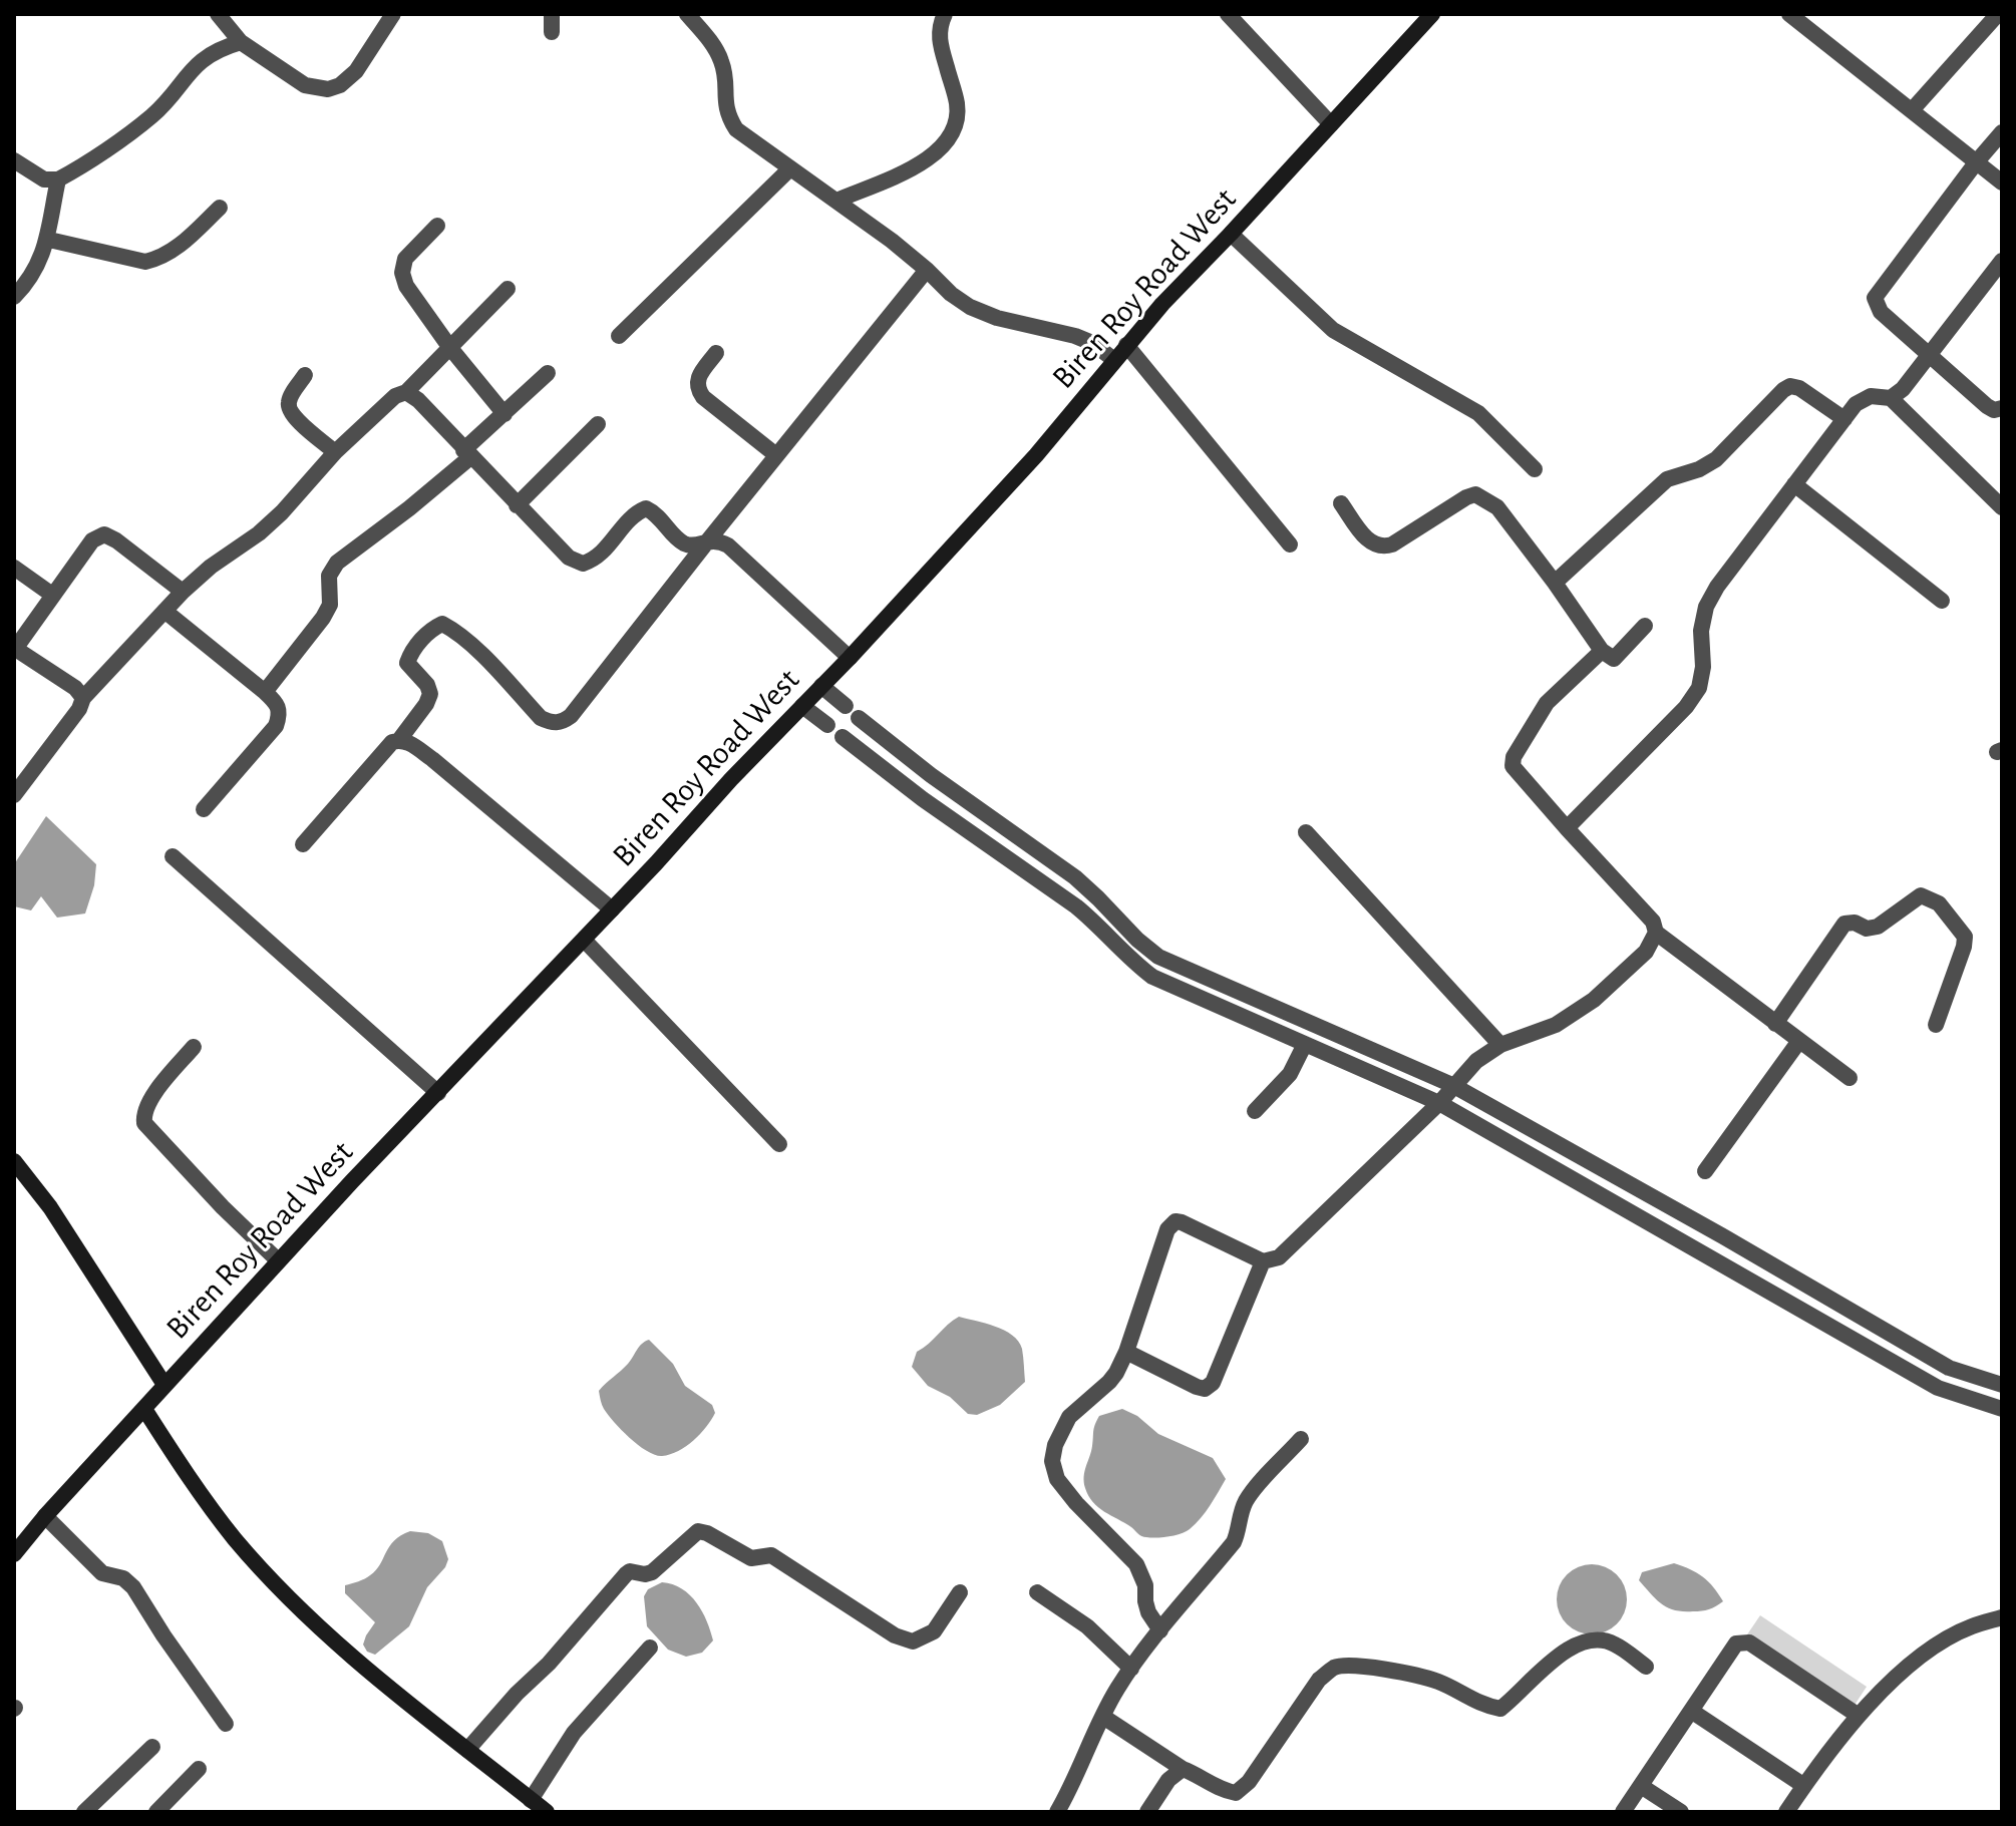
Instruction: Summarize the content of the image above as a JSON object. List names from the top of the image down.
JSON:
{
  "streets": {
    "main road": ["Biren Roy Road West"]
  }
}
